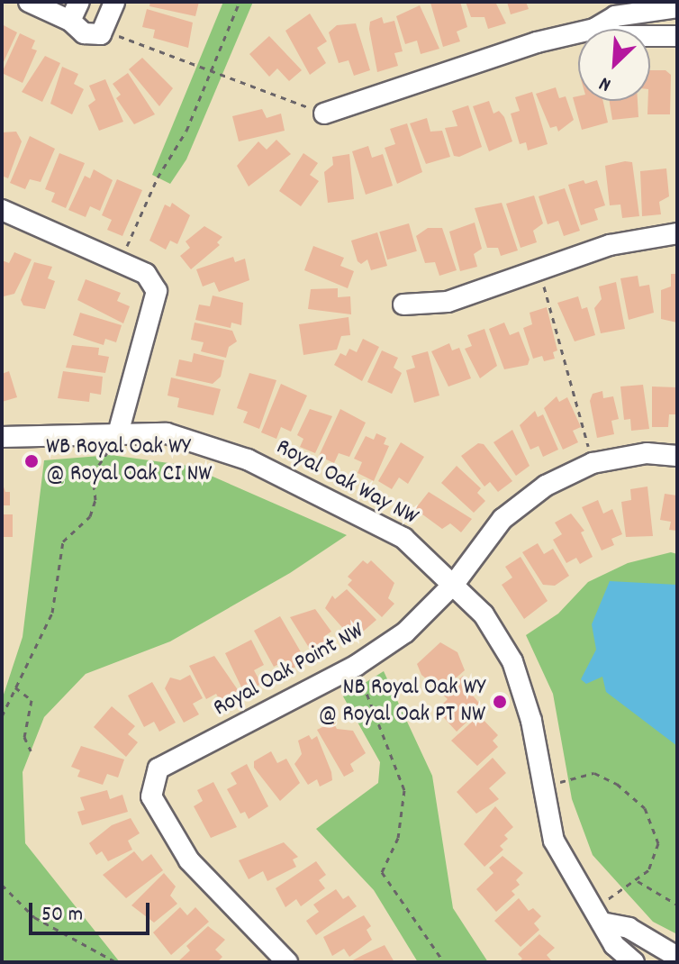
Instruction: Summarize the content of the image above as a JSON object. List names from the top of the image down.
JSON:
{
  "streets": {
    "street": ["Royal Oak Way NW", "Royal Oak Point NW"]
  },
  "crossings": [
    ["Royal Oak Way NW", "Royal Oak Point NW"]
  ],
  "places": ["WB Royal Oak WY @ Royal Oak CI NW", "NB Royal Oak WY @ Royal Oak PT NW"],
  "scale_bar": "50 m",
  "north": "bottom left"
}
